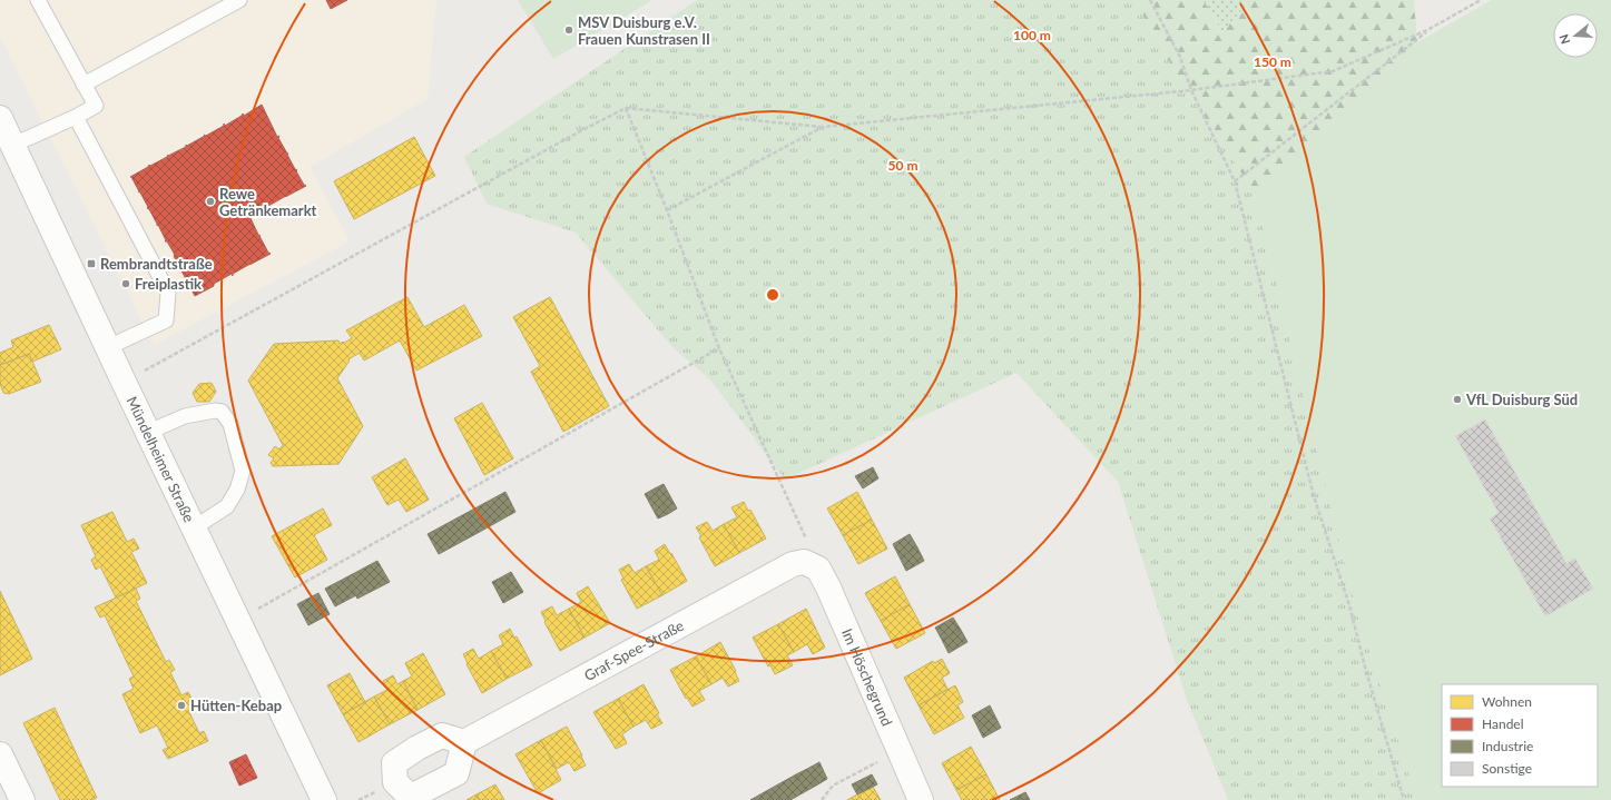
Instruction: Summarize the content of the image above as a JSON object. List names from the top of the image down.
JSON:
{
  "streets": {
    "main road": ["Mündelheimer Straße", "Graf-Spee-Straße", "Im Höschegrund"]
  },
  "crossings": [
    ["Graf-Spee-Straße", "Im Höschegrund"]
  ],
  "places": {
    "other": [
      "MSV Duisburg e.V. Frauen Kunstrasen II",
      "Rewe Getränkemarkt",
      "Freiplastik",
      "VfL Duisburg Süd",
      "Hütten-Kebap"
    ],
    "transit": ["Rembrandtstraße"]
  },
  "legend": [
    "Wohnen",
    "Handel",
    "Industrie",
    "Sonstige"
  ],
  "north": "left",
  "rings": ["100 m", "150 m", "50 m"]
}
